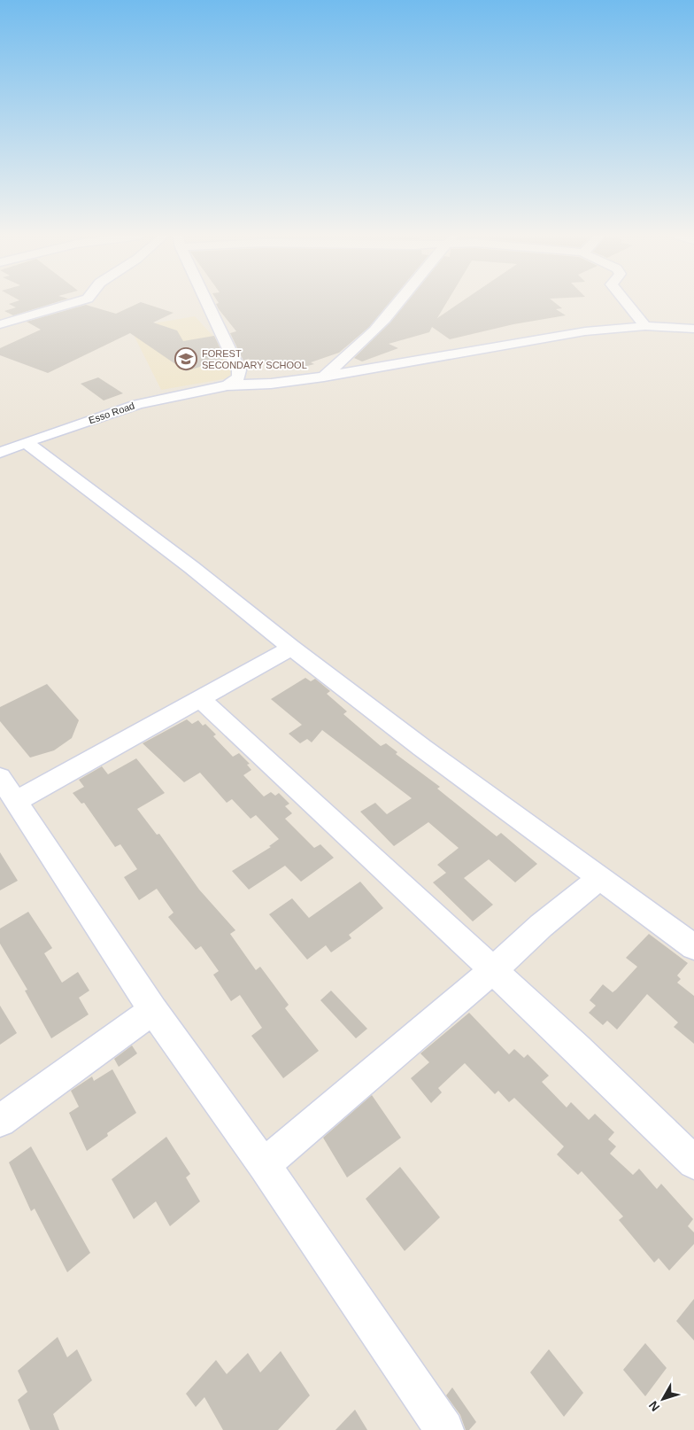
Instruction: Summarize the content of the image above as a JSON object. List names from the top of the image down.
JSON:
{
  "streets": {
    "street": ["Esso Road"]
  },
  "places": {
    "school or university": ["FOREST SECONDARY SCHOOL"]
  },
  "north": "bottom left"
}
